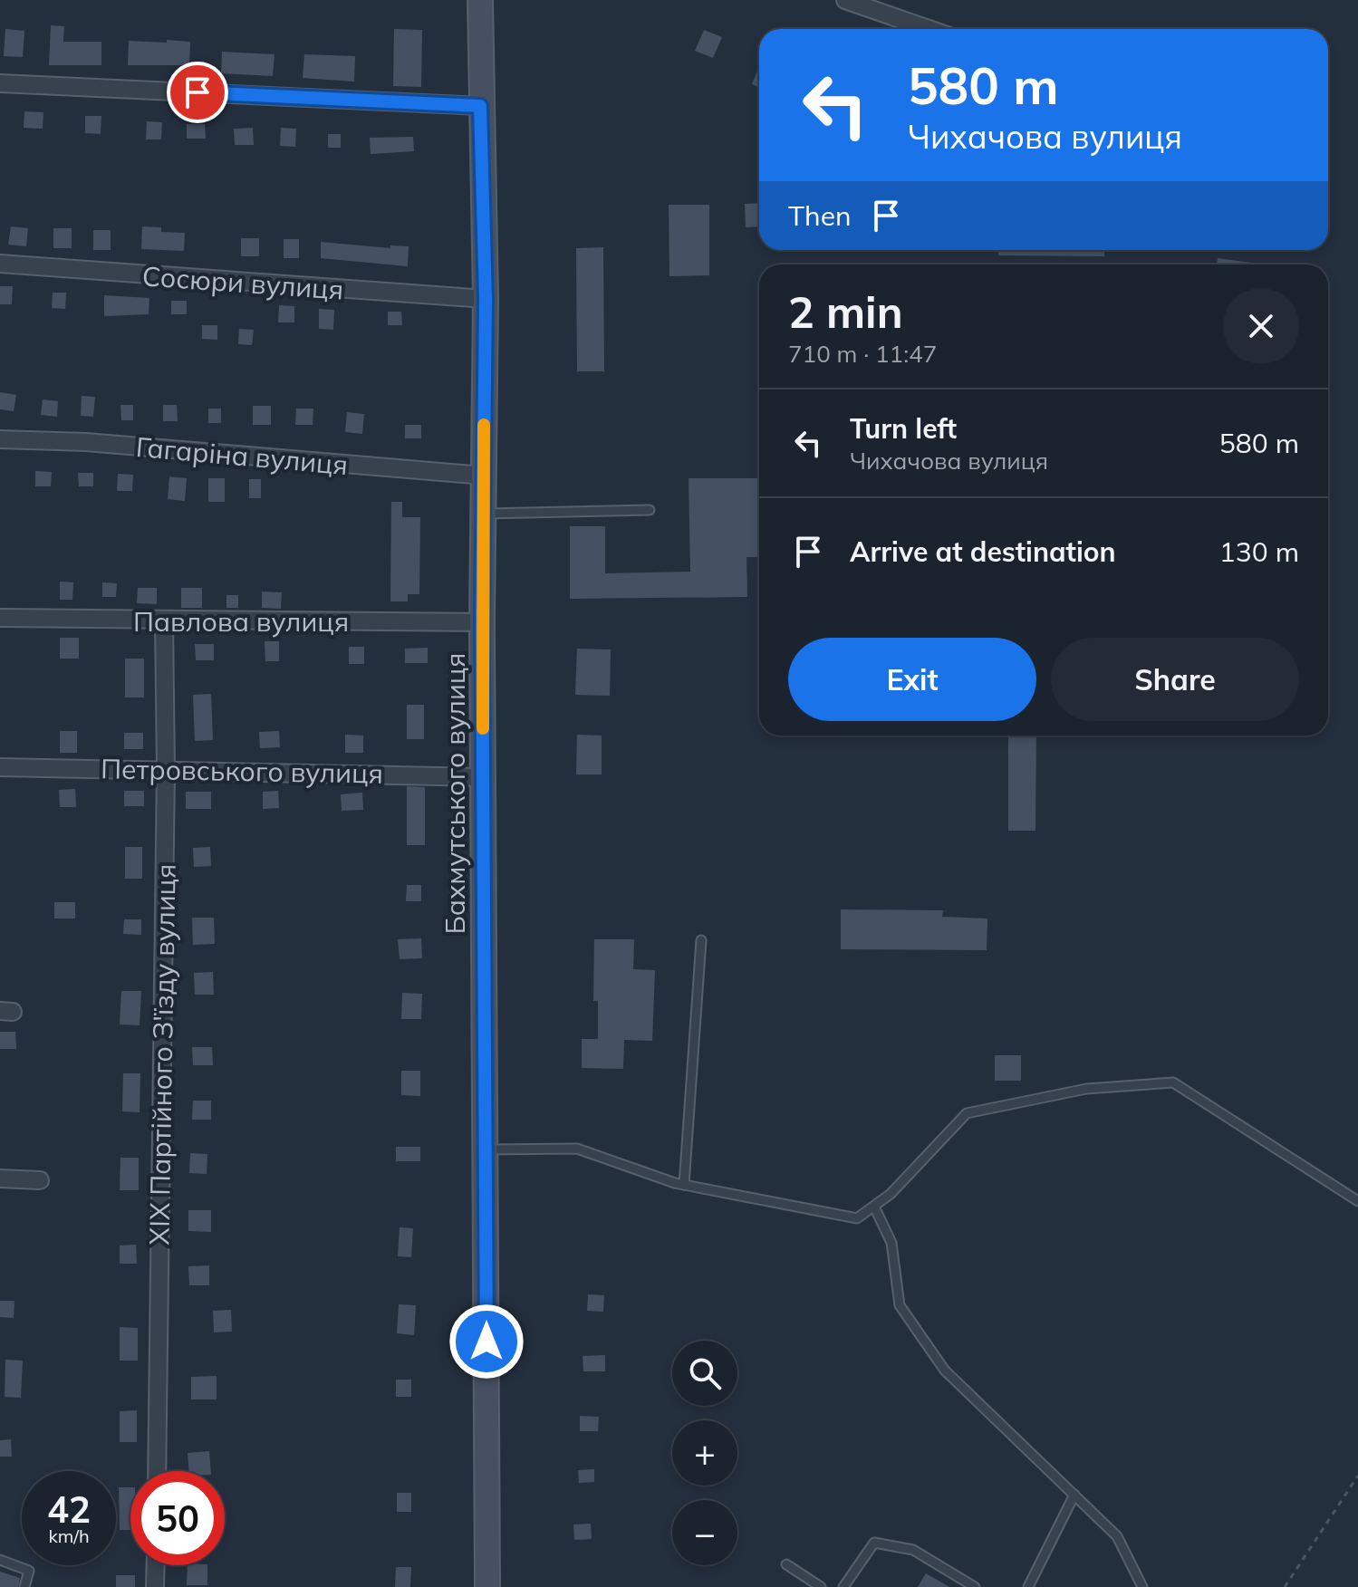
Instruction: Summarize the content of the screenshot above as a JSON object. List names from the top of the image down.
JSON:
{
  "streets": {
    "main road": ["Бахмутського вулиця"],
    "street": [
      "Сосюри вулиця",
      "Гагаріна вулиця",
      "Павлова вулиця",
      "Петровського вулиця",
      "XIX Партійного З'їзду вулиця"
    ]
  },
  "crossings": [
    ["Сосюри вулиця", "Бахмутського вулиця"],
    ["Гагаріна вулиця", "Бахмутського вулиця"],
    ["Павлова вулиця", "Бахмутського вулиця"],
    ["Павлова вулиця", "XIX Партійного З'їзду вулиця"],
    ["Петровського вулиця", "Бахмутського вулиця"],
    ["Петровського вулиця", "XIX Партійного З'їзду вулиця"]
  ],
  "page": {
    "turn": ["580 m", "Чихачова вулиця"],
    "then": "Then",
    "heading": ["2 min", "710 m · 11:47"],
    "list": [
      {
        "name": "Turn left",
        "note": "Чихачова вулиця",
        "value": "580 m"
      },
      {
        "name": "Arrive at destination",
        "value": "130 m"
      }
    ],
    "buttons": ["Exit", "Share"],
    "map_buttons": ["+", "−"],
    "speed": "42 km/h",
    "limit": "50"
  }
}
